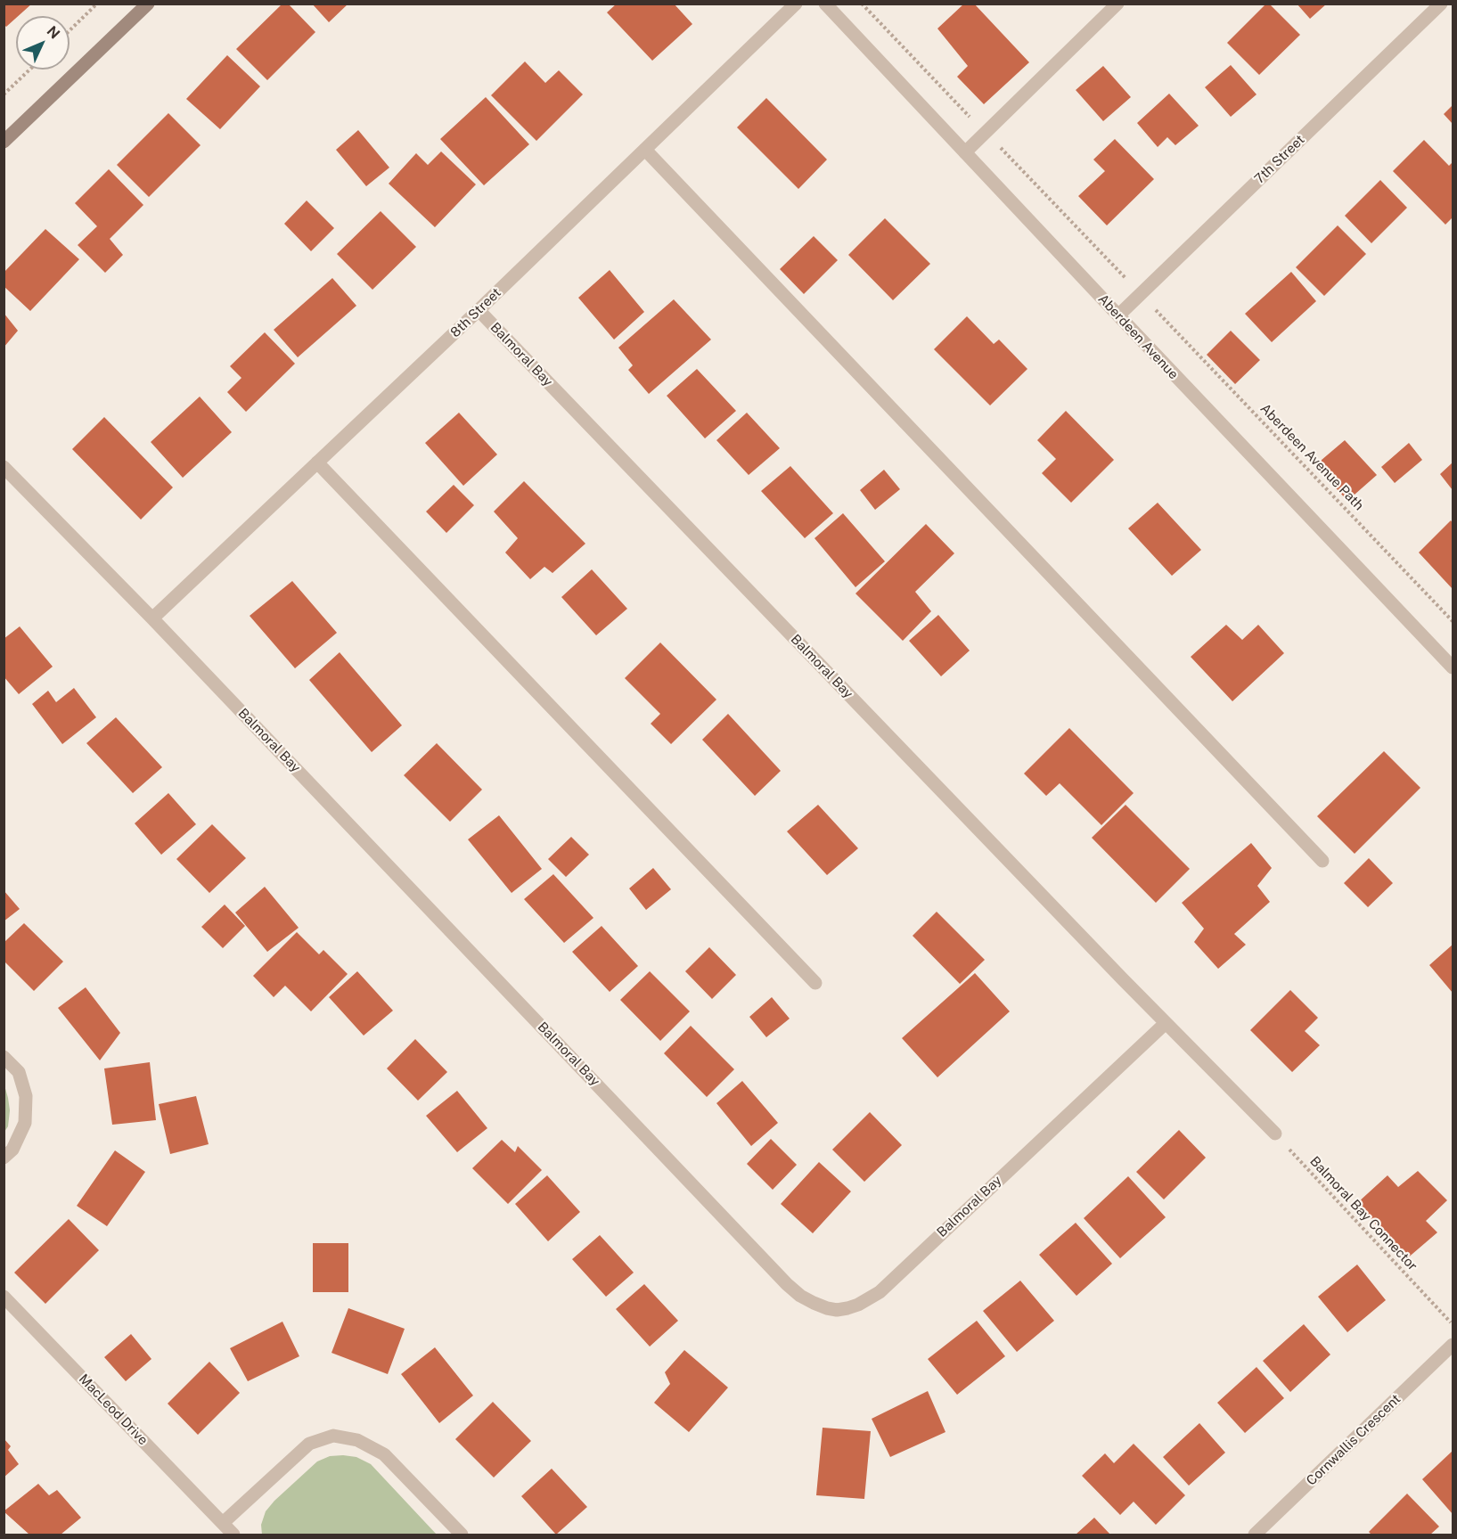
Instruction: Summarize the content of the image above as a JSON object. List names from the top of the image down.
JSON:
{
  "streets": {
    "street": [
      "7th Street",
      "8th Street",
      "Aberdeen Avenue",
      "Balmoral Bay",
      "MacLeod Drive",
      "Cornwallis Crescent"
    ],
    "path": ["Aberdeen Avenue Path", "Balmoral Bay Connector"]
  },
  "crossings": [
    ["7th Street", "Aberdeen Avenue"],
    ["8th Street", "Balmoral Bay"],
    ["Balmoral Bay", "Balmoral Bay Connector"]
  ],
  "north": "top right"
}
